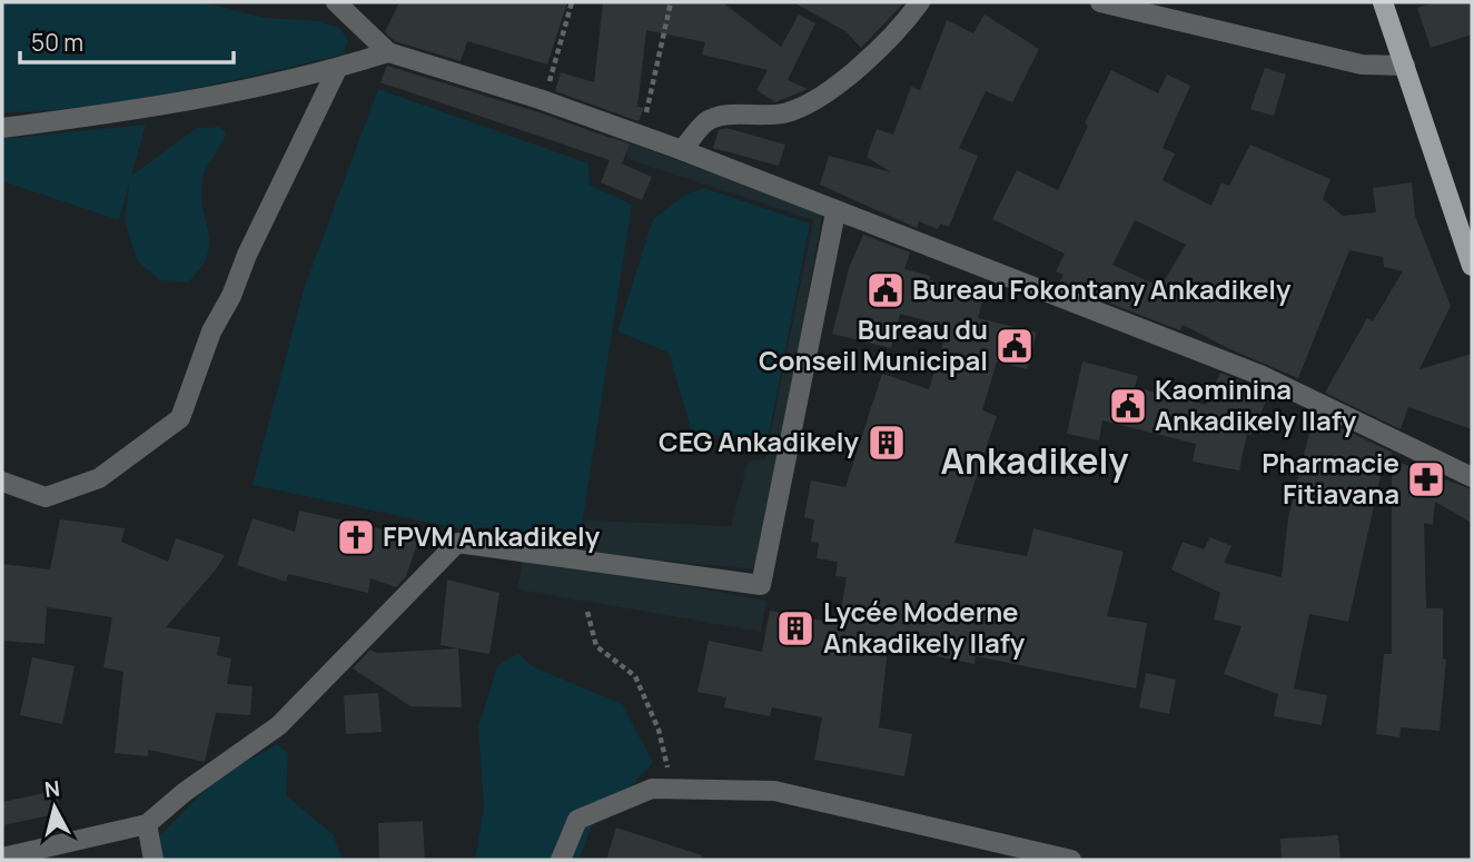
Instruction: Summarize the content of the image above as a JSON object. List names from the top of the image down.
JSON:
{
  "districts": ["Ankadikely"],
  "places": {
    "public building": ["Bureau Fokontany Ankadikely", "Bureau du Conseil Municipal", "Kaominina Ankadikely Ilafy"],
    "building": ["CEG Ankadikely", "Lycée Moderne Ankadikely Ilafy"],
    "pharmacy": ["Pharmacie Fitiavana"],
    "church": ["FPVM Ankadikely"]
  },
  "scale_bar": "50 m",
  "north": "top"
}
